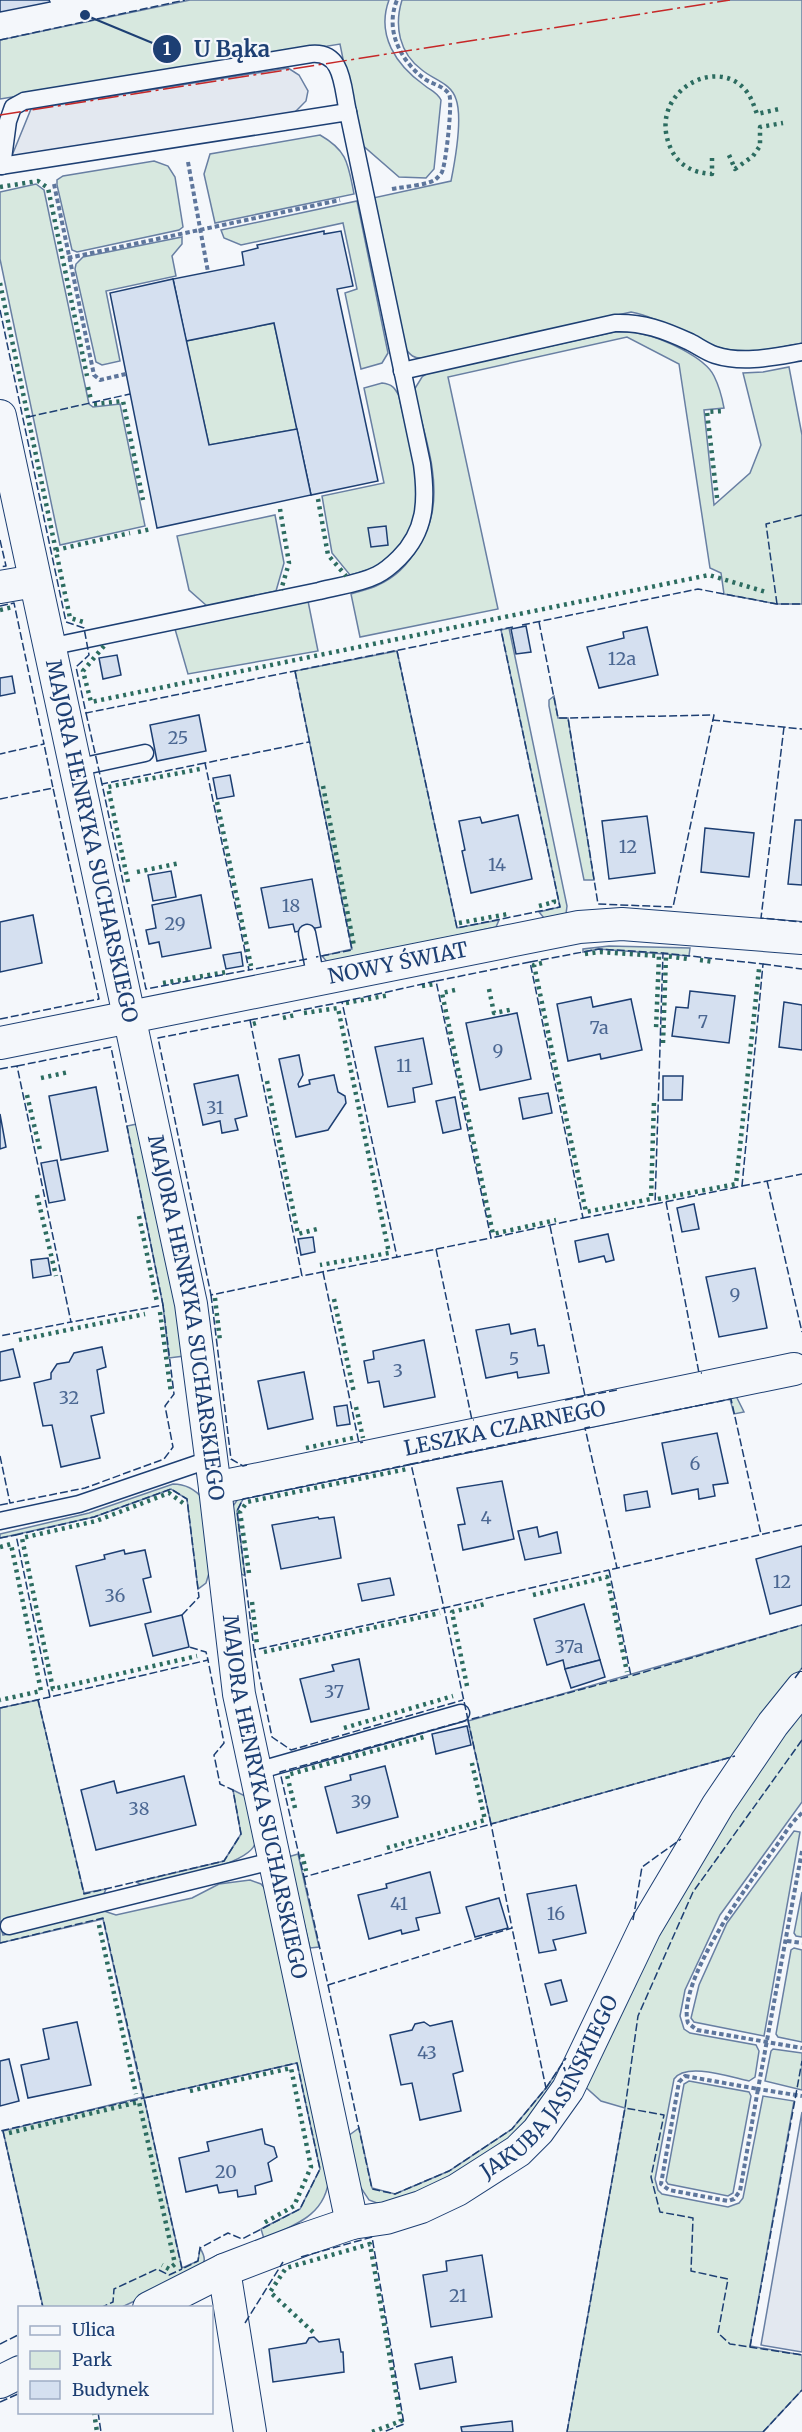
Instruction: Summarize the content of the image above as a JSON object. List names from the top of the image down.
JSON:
{
  "streets": {
    "street": [
      "MAJORA HENRYKA SUCHARSKIEGO",
      "NOWY ŚWIAT",
      "LESZKA CZARNEGO",
      "JAKUBA JASIŃSKIEGO"
    ]
  },
  "crossings": [
    ["MAJORA HENRYKA SUCHARSKIEGO", "NOWY ŚWIAT"],
    ["MAJORA HENRYKA SUCHARSKIEGO", "LESZKA CZARNEGO"],
    ["MAJORA HENRYKA SUCHARSKIEGO", "JAKUBA JASIŃSKIEGO"]
  ],
  "places": ["U Bąka"],
  "house_numbers": [
    "12a",
    "25",
    "12",
    "14",
    "18",
    "29",
    "7",
    "7a",
    "9",
    "11",
    "31",
    "9",
    "5",
    "3",
    "32",
    "6",
    "4",
    "12",
    "36",
    "37a",
    "37",
    "39",
    "38",
    "41",
    "16",
    "43",
    "20",
    "21"
  ],
  "legend": ["Ulica", "Park", "Budynek"]
}
